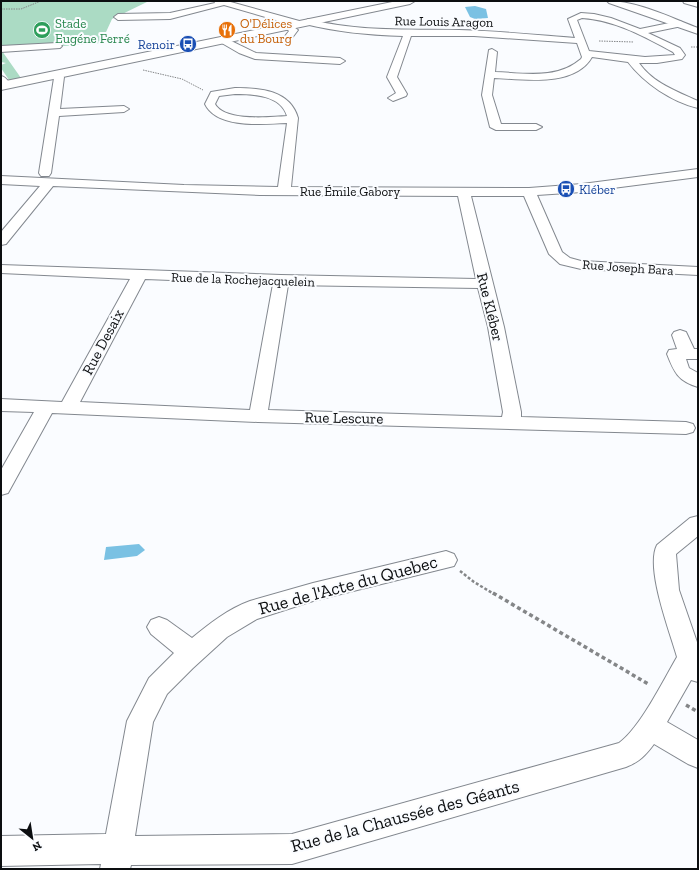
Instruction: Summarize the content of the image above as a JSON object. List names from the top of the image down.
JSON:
{
  "streets": {
    "street": [
      "Rue Louis Aragon",
      "Rue Émile Gabory",
      "Rue Joseph Bara",
      "Rue de la Rochejacquelein",
      "Rue Kléber",
      "Rue Desaix",
      "Rue Lescure",
      "Rue de l'Acte du Quebec",
      "Rue de la Chaussée des Géants"
    ]
  },
  "crossings": [
    ["Rue Émile Gabory", "Rue Joseph Bara"],
    ["Rue Émile Gabory", "Rue Kléber"],
    ["Rue de la Rochejacquelein", "Rue Kléber"],
    ["Rue de la Rochejacquelein", "Rue Desaix"],
    ["Rue Kléber", "Rue Lescure"],
    ["Rue Desaix", "Rue Lescure"],
    ["Rue de l'Acte du Quebec", "Rue de la Chaussée des Géants"]
  ],
  "places": {
    "sports": ["Stade Eugéne Ferré"],
    "restaurant": ["O'Délices du Bourg"],
    "bus stop": ["Renoir", "Kléber"]
  },
  "north": "bottom right"
}
